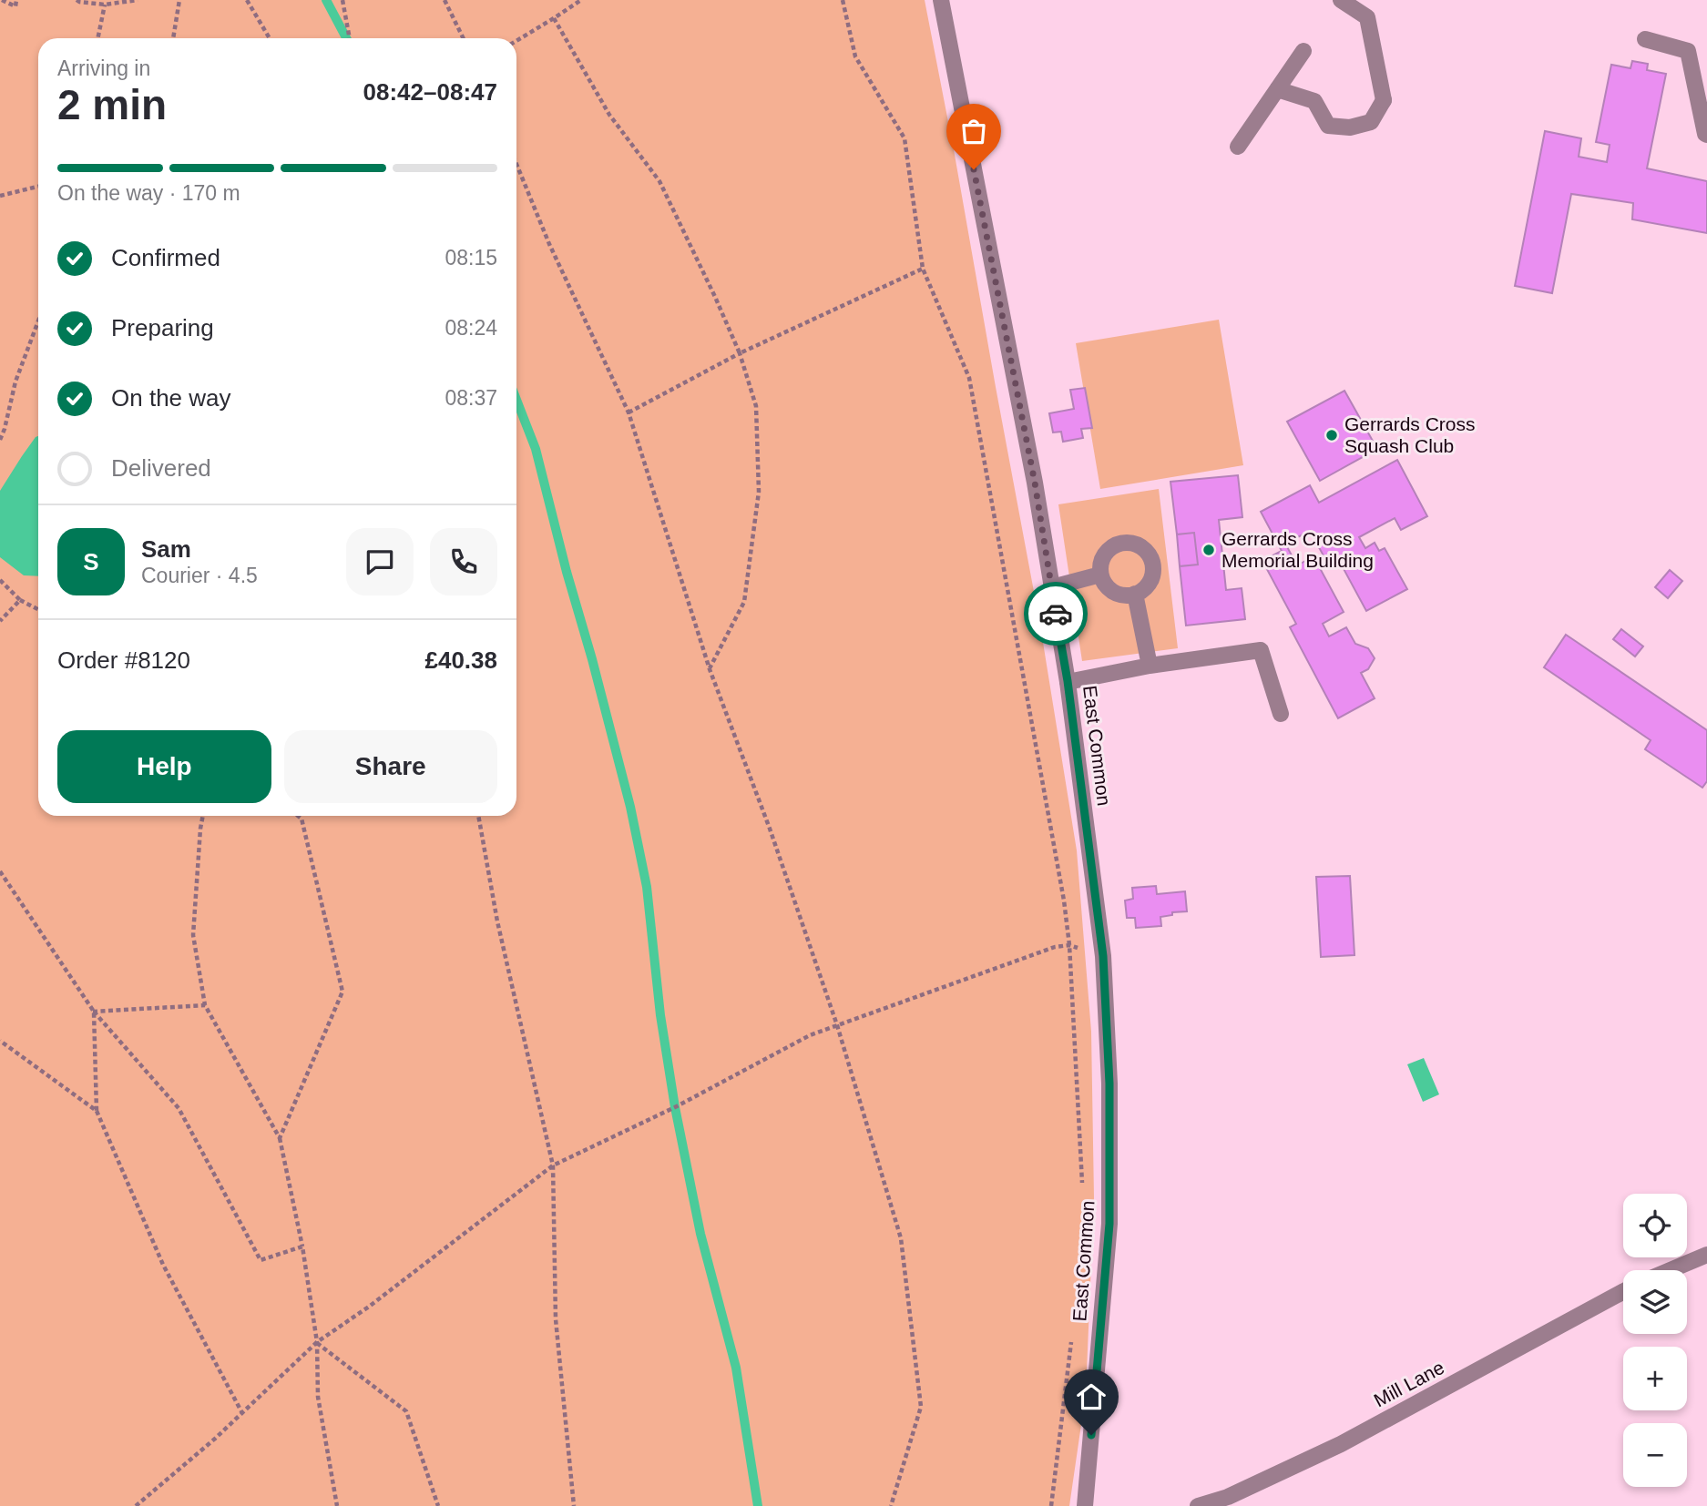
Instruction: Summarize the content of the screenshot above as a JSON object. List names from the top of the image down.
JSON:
{
  "streets": {
    "street": ["East Common", "Mill Lane"]
  },
  "places": ["Gerrards Cross Squash Club", "Gerrards Cross Memorial Building"],
  "page": {
    "heading": ["2 min", "Arriving in", "08:42–08:47"],
    "panel": [
      "Sam",
      "Courier · 4.5",
      "Order #8120",
      "£40.38"
    ],
    "bar": "On the way · 170 m",
    "list": [
      ["Confirmed", "08:15"],
      ["Preparing", "08:24"],
      ["On the way", "08:37"],
      "Delivered"
    ],
    "round": "S",
    "buttons": ["Help", "Share"],
    "map_buttons": ["+", "−"]
  }
}
